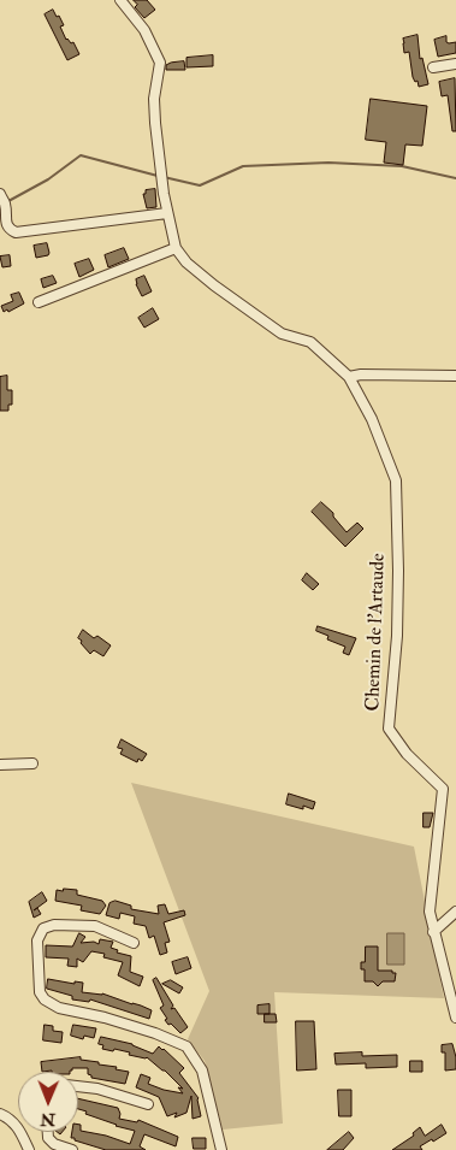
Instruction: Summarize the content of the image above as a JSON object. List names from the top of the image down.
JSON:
{
  "streets": {
    "street": ["Chemin de l'Artaude"]
  },
  "north": "bottom"
}
